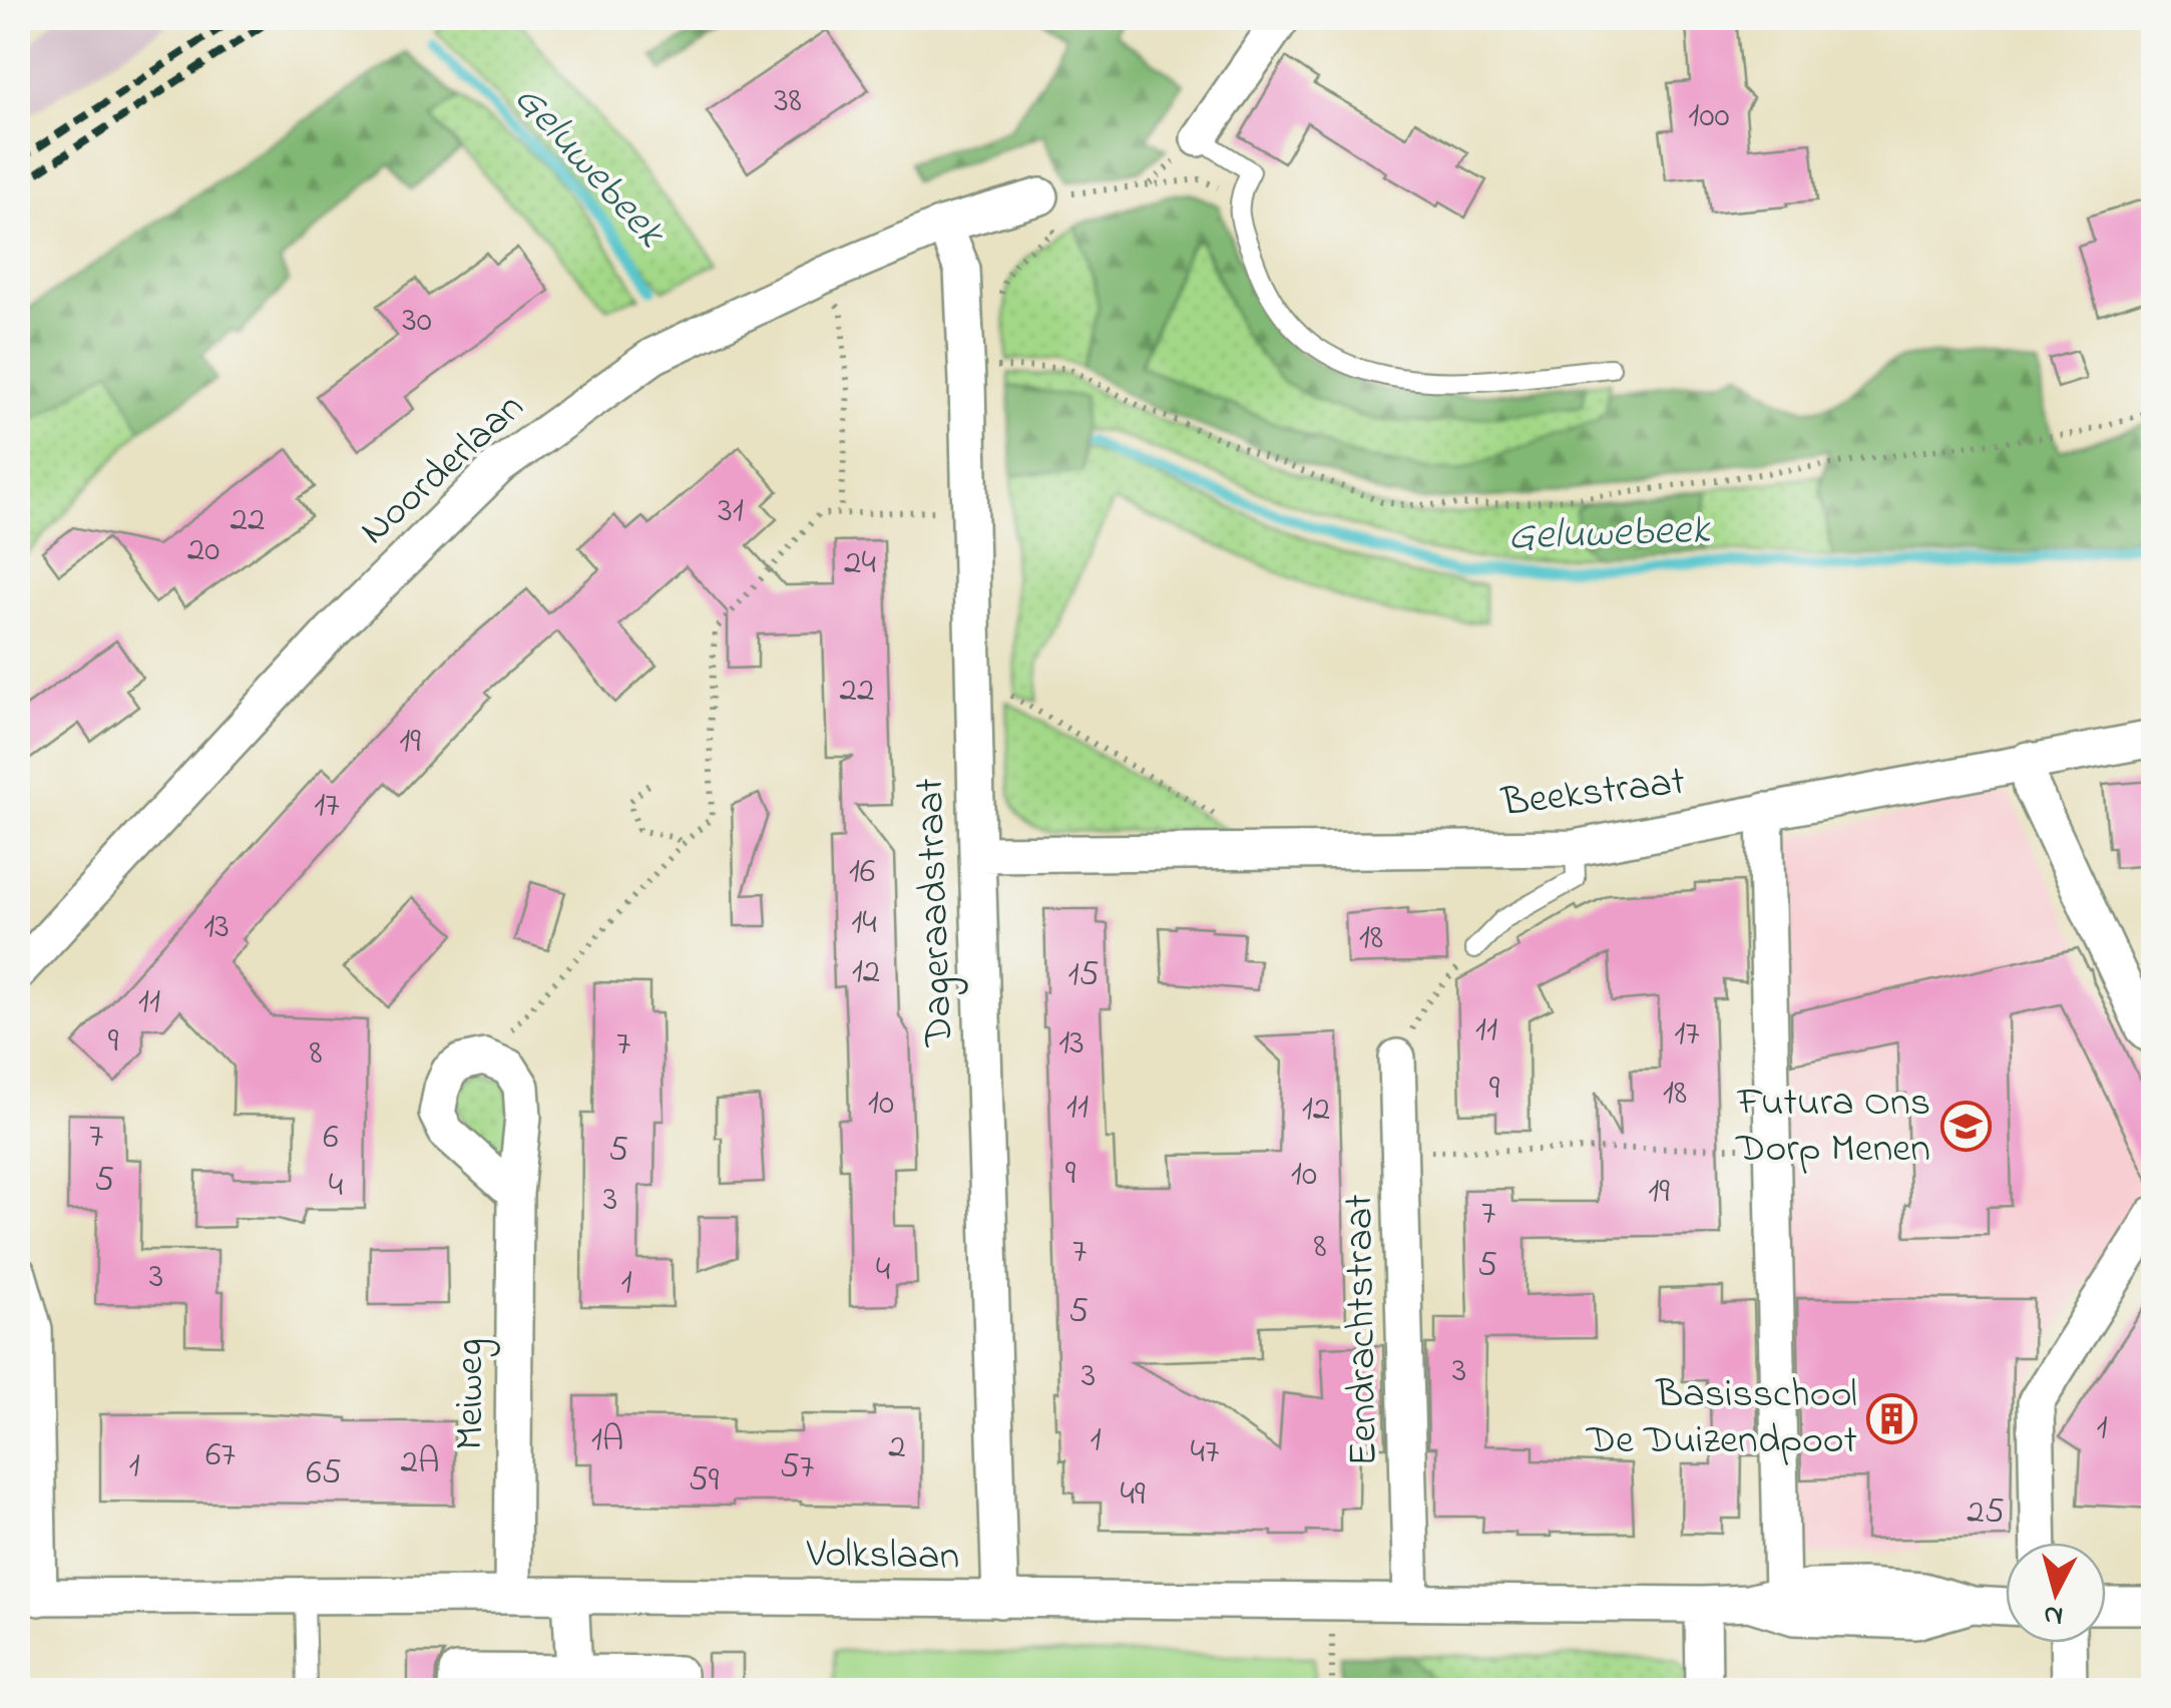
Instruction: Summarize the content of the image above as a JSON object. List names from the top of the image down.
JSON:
{
  "streets": {
    "street": [
      "Noorderlaan",
      "Beekstraat",
      "Dageraadstraat",
      "Eendrachtstraat",
      "Meiweg",
      "Volkslaan"
    ]
  },
  "crossings": [
    ["Noorderlaan", "Dageraadstraat"],
    ["Beekstraat", "Dageraadstraat"],
    ["Dageraadstraat", "Volkslaan"],
    ["Eendrachtstraat", "Volkslaan"],
    ["Meiweg", "Volkslaan"]
  ],
  "water": ["Geluwebeek"],
  "places": {
    "school or university": ["Futura Ons Dorp Menen"],
    "building": ["Basisschool De Duizendpoot"]
  },
  "house_numbers": [
    "38",
    "100",
    "30",
    "31",
    "22",
    "20",
    "24",
    "22",
    "19",
    "17",
    "16",
    "14",
    "13",
    "18",
    "12",
    "15",
    "11",
    "11",
    "17",
    "9",
    "13",
    "7",
    "8",
    "9",
    "18",
    "10",
    "11",
    "12",
    "7",
    "6",
    "5",
    "9",
    "10",
    "5",
    "4",
    "19",
    "3",
    "7",
    "8",
    "7",
    "5",
    "4",
    "3",
    "1",
    "5",
    "3",
    "3",
    "1",
    "1A",
    "1",
    "2",
    "47",
    "67",
    "2A",
    "1",
    "57",
    "65",
    "59",
    "49",
    "25"
  ],
  "north": "bottom"
}
